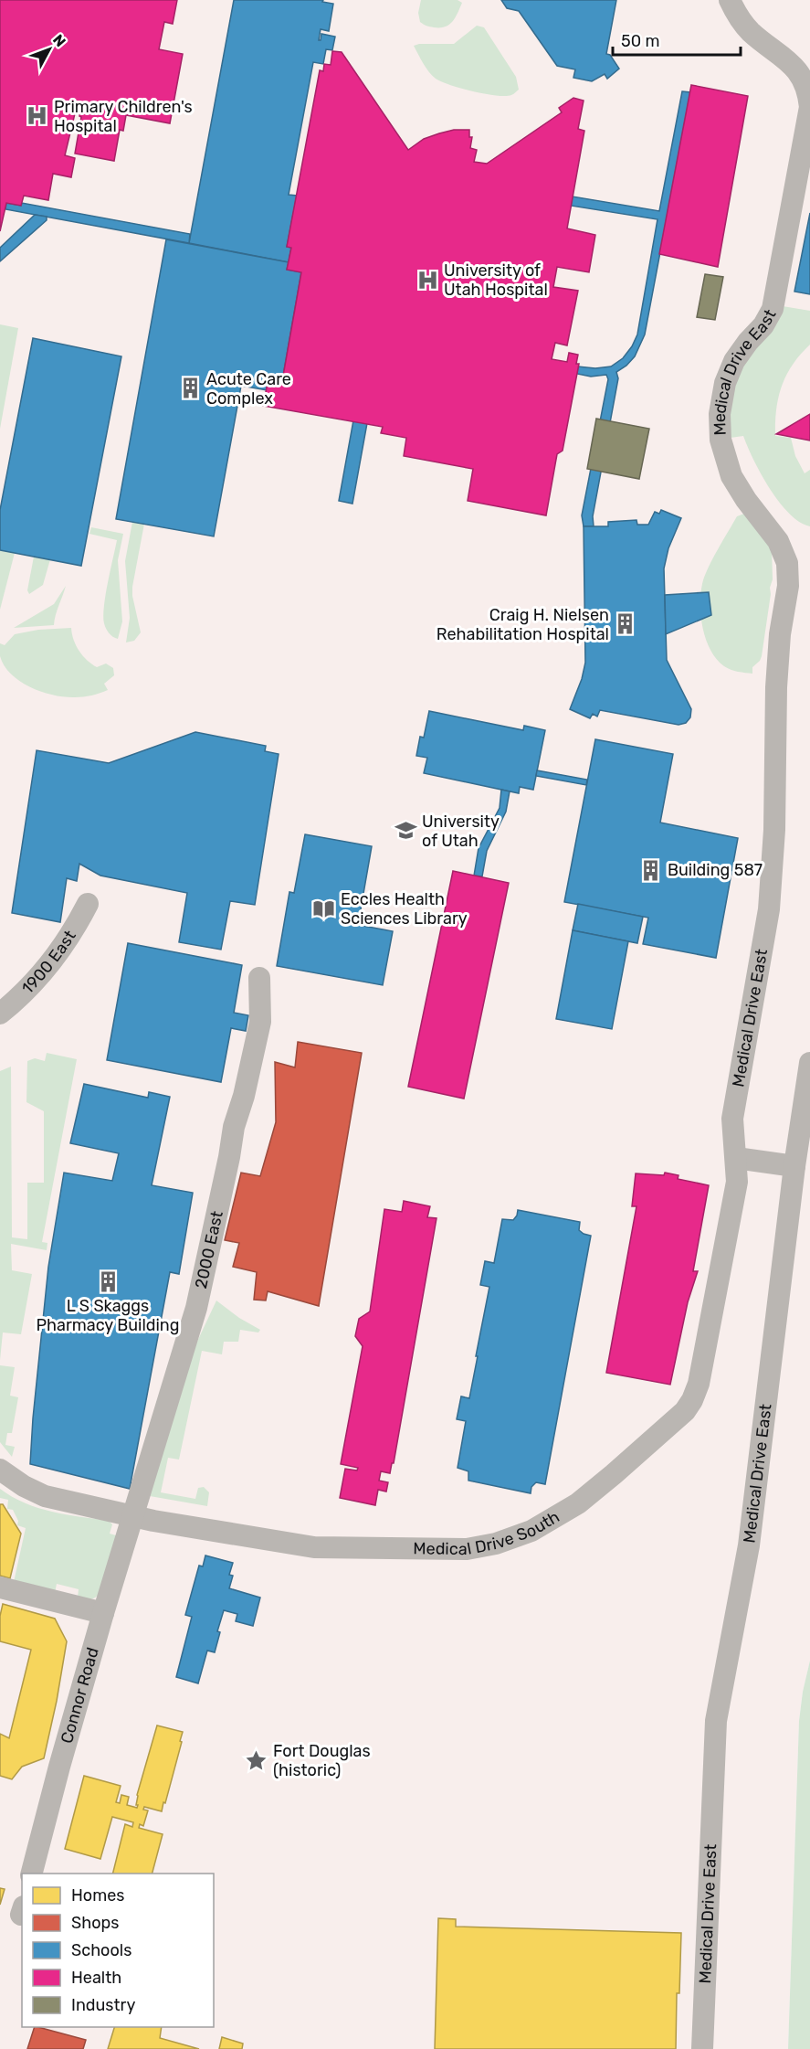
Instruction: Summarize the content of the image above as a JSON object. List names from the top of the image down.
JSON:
{
  "streets": {
    "street": [
      "Medical Drive East",
      "1900 East",
      "2000 East",
      "Medical Drive South",
      "Connor Road"
    ]
  },
  "crossings": [
    ["Medical Drive East", "Medical Drive South"],
    ["2000 East", "Medical Drive South"],
    ["2000 East", "Connor Road"],
    ["Medical Drive South", "Connor Road"]
  ],
  "places": {
    "hospital": ["Primary Children's Hospital", "University of Utah Hospital"],
    "building": [
      "Acute Care Complex",
      "Craig H. Nielsen Rehabilitation Hospital",
      "Building 587",
      "L S Skaggs Pharmacy Building"
    ],
    "school or university": ["University of Utah"],
    "library": ["Eccles Health Sciences Library"],
    "place": ["Fort Douglas (historic)"]
  },
  "legend": [
    "Homes",
    "Shops",
    "Schools",
    "Health",
    "Industry"
  ],
  "scale_bar": "50 m",
  "north": "top right"
}
